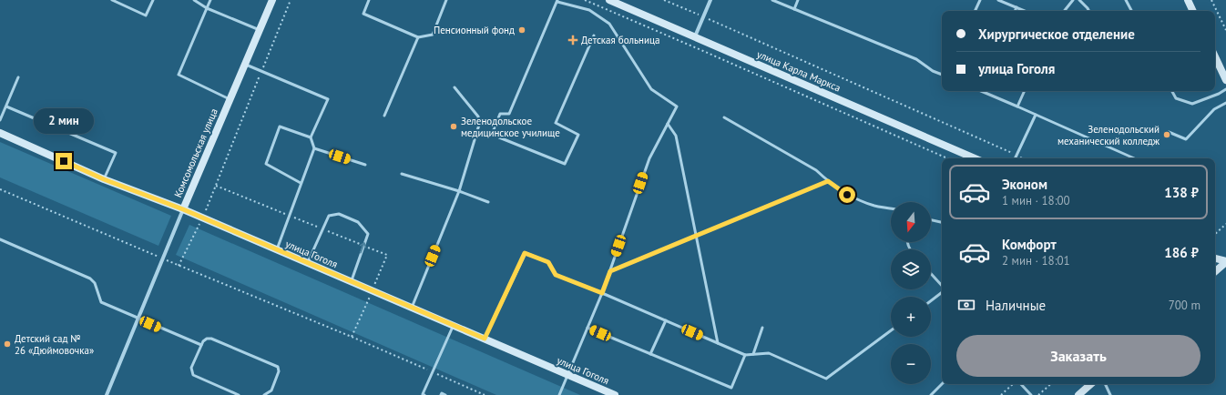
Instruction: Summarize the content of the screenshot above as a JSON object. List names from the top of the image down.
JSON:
{
  "streets": {
    "main road": ["улица Карла Маркса", "Комсомольская улица", "улица Гоголя"]
  },
  "crossings": [
    ["Комсомольская улица", "улица Гоголя"]
  ],
  "places": {
    "other": [
      "Пенсионный фонд",
      "Зеленодольское медицинское училище",
      "Зеленодольский механический колледж",
      "Детский сад № 26 «Дюймовочка»"
    ],
    "health": ["Детская больница"]
  },
  "north": "bottom",
  "page": {
    "banner": ["Хирургическое отделение", "улица Гоголя"],
    "bubble": "2 мин",
    "list": [
      {
        "name": "Эконом",
        "note": "1 мин · 18:00",
        "value": "138 ₽"
      },
      {
        "name": "Комфорт",
        "note": "2 мин · 18:01",
        "value": "186 ₽"
      }
    ],
    "map_buttons": ["+", "−"],
    "pay": ["Наличные", "700 m"],
    "buttons": "Заказать"
  }
}
